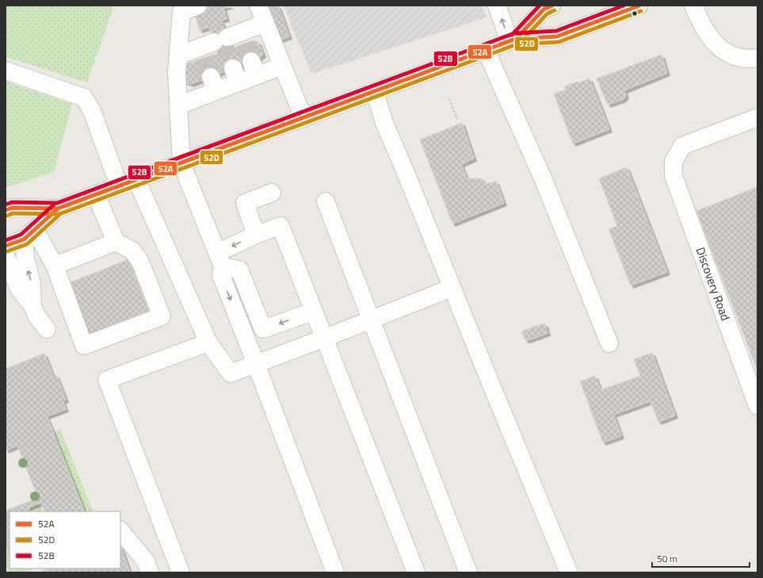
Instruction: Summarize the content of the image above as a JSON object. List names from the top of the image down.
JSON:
{
  "streets": {
    "street": ["Discovery Road"]
  },
  "lines": ["transit line 52A", "transit line 52B", "transit line 52D"],
  "legend": ["52A", "52D", "52B"],
  "scale_bar": "50 m"
}
